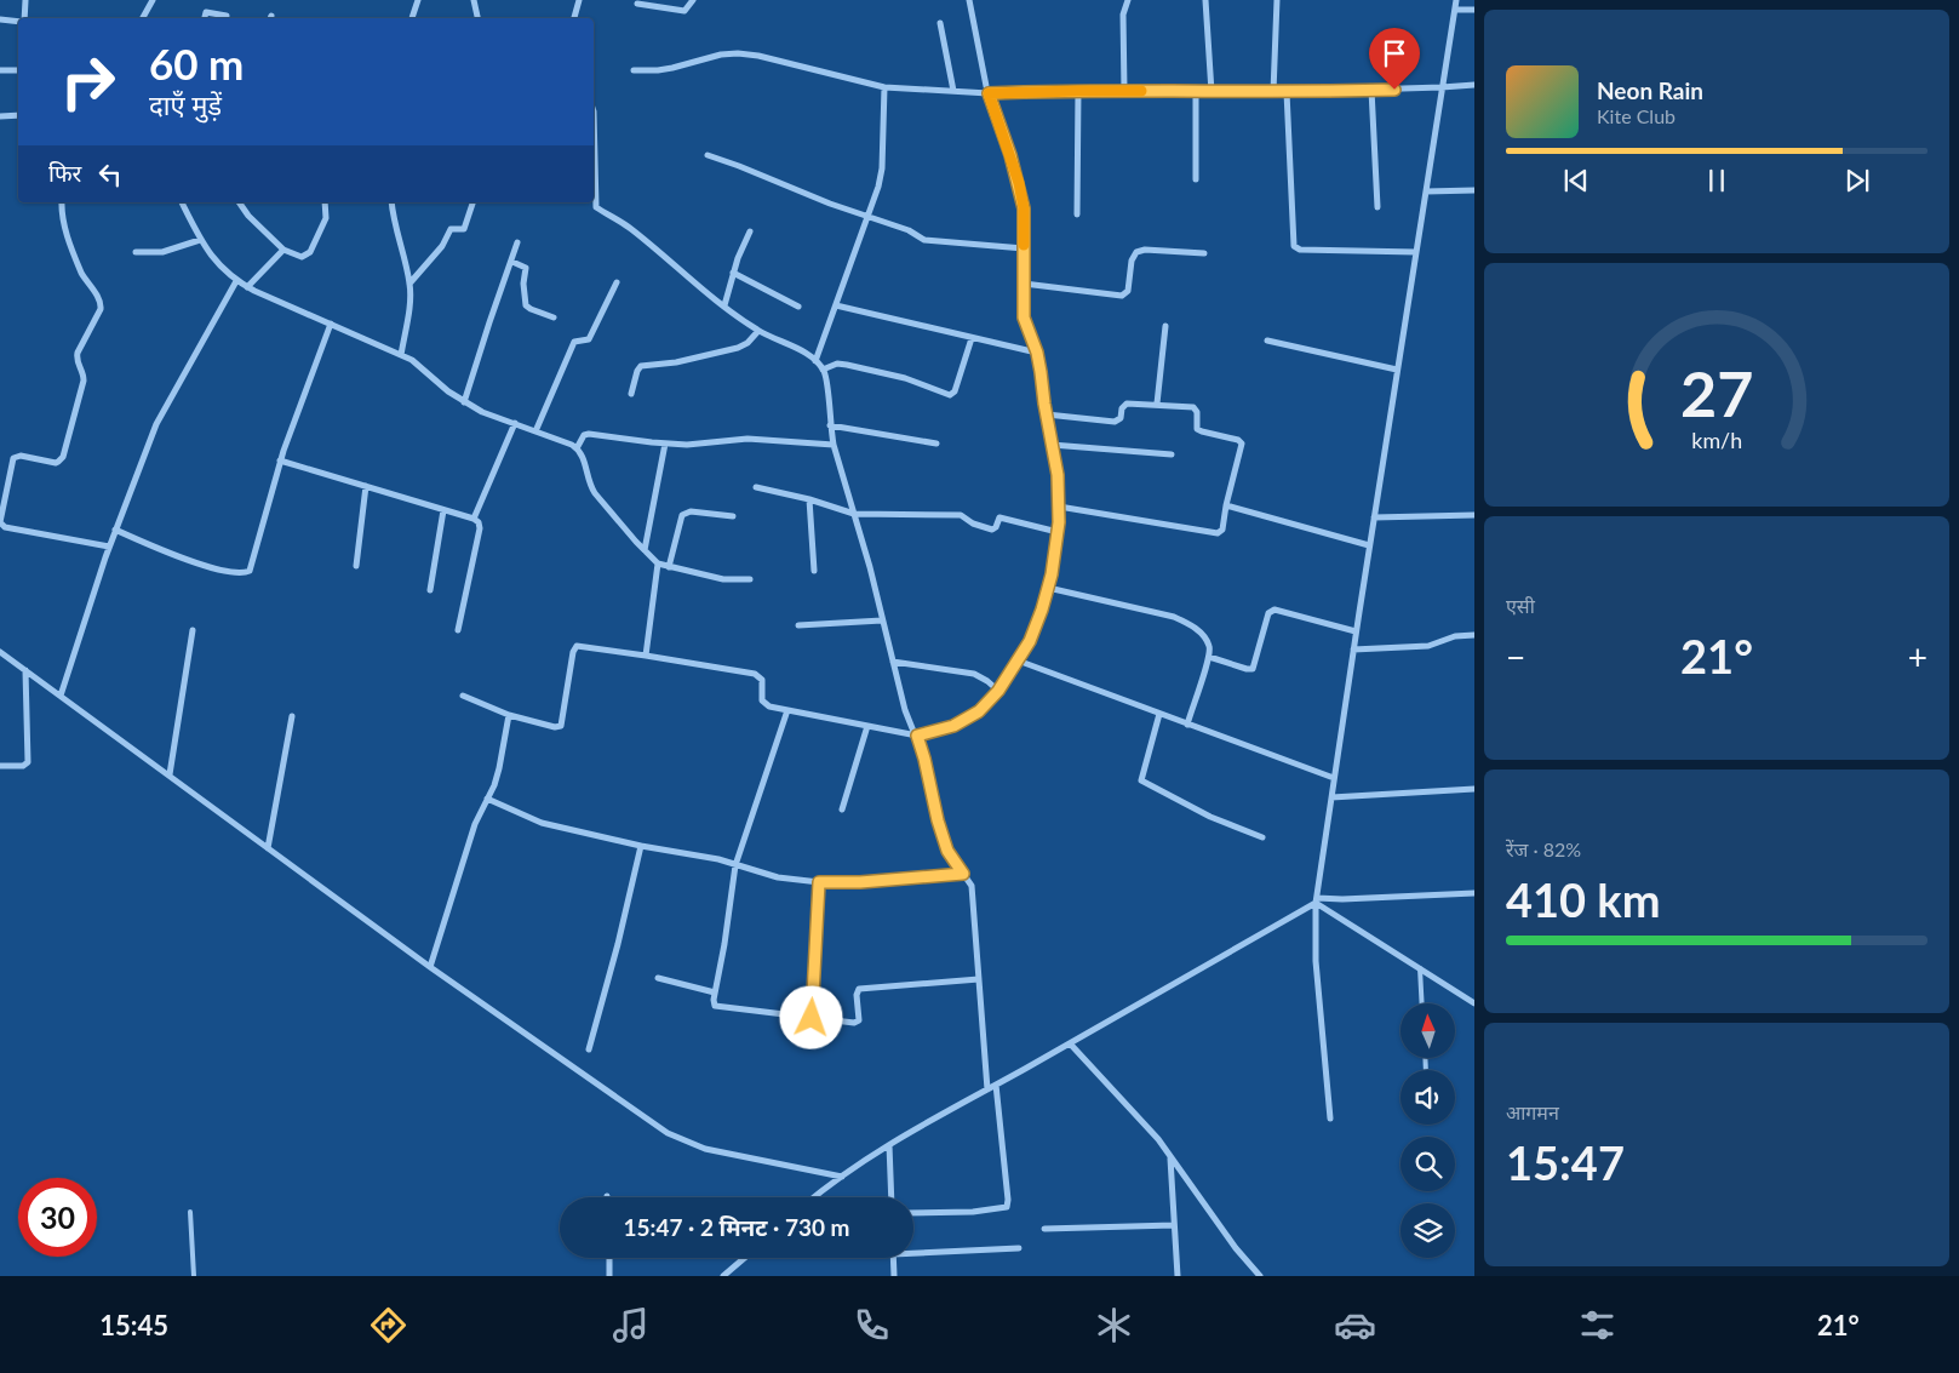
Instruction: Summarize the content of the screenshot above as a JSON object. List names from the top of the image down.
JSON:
{
  "north": "top",
  "page": {
    "turn": ["60 m", "दाएँ मुड़ें"],
    "song": ["Neon Rain", "Kite Club"],
    "then": "फिर",
    "tile": [
      "एसी",
      ["रेंज · 82%", "410 km"],
      ["आगमन", "15:47"]
    ],
    "heat": ["−", "21°", "+"],
    "limit": "30",
    "trip": "15:47 · 2 मिनट · 730 m",
    "tabs": ["15:45", "21°"],
    "gauge": ["27", "km/h"]
  }
}
